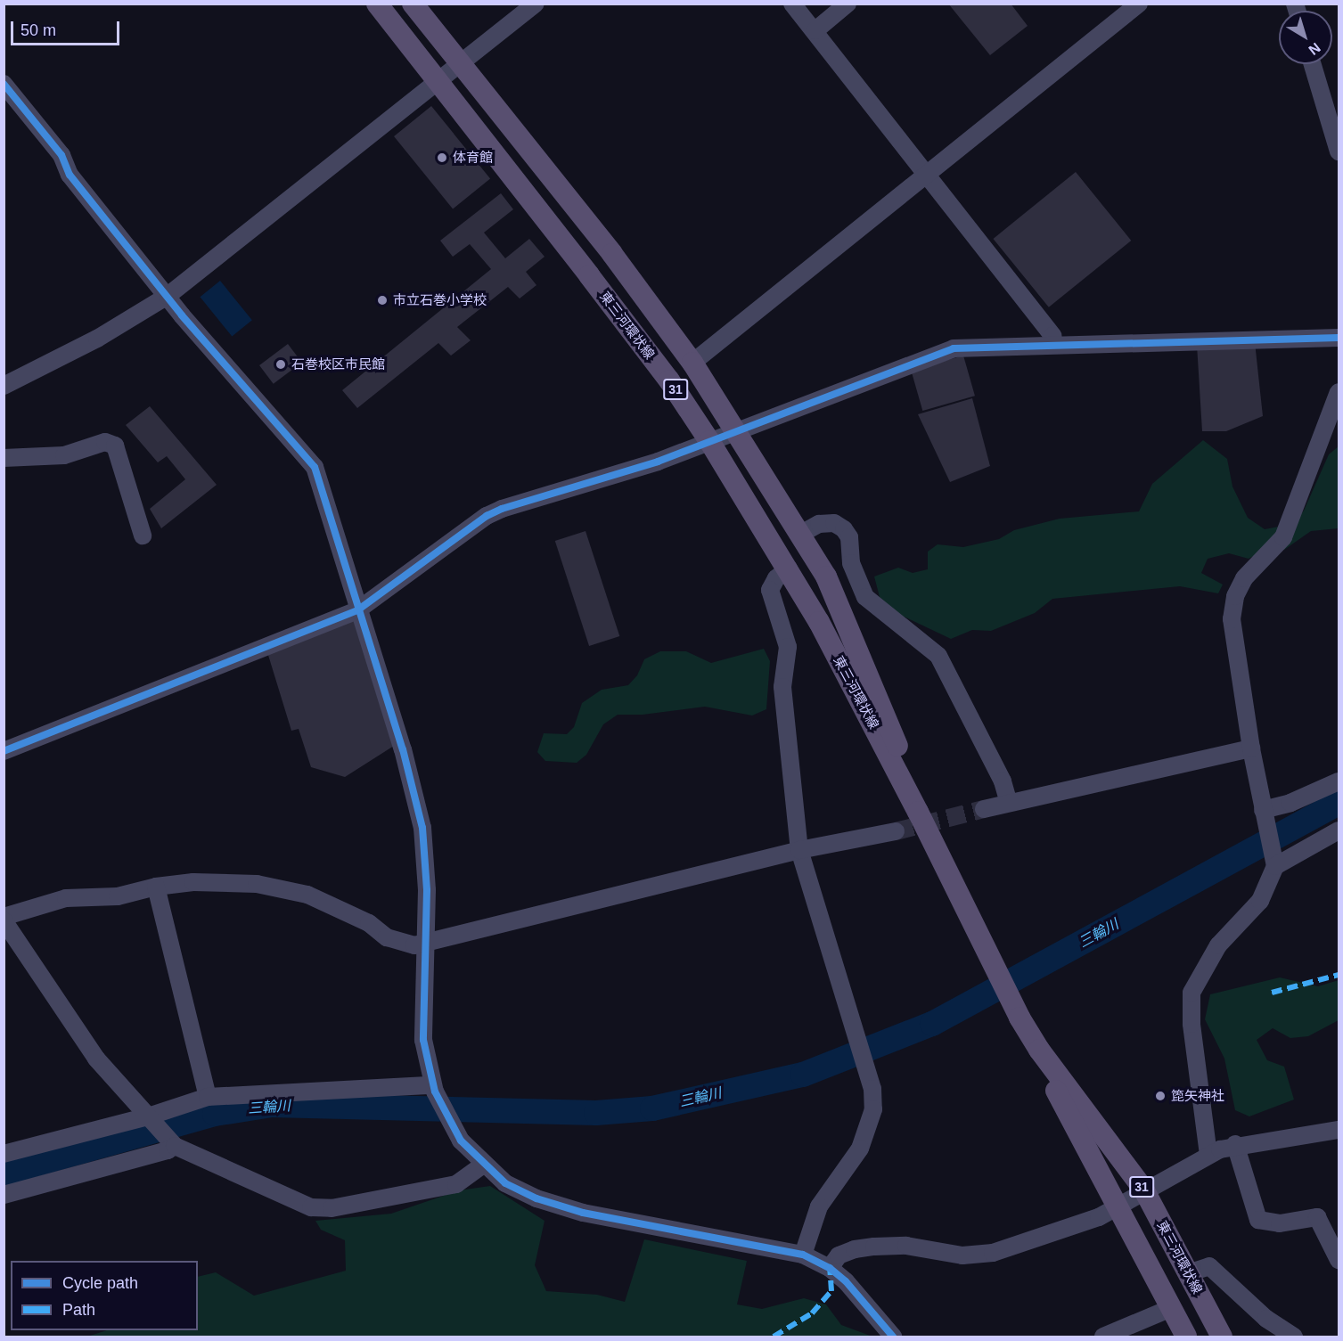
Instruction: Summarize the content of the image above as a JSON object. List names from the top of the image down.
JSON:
{
  "streets": {
    "main road": ["東三河環状線", "31"]
  },
  "water": ["三輪川"],
  "places": [
    "体育館",
    "市立石巻小学校",
    "石巻校区市民館",
    "箆矢神社"
  ],
  "legend": ["Cycle path", "Path"],
  "scale_bar": "50 m",
  "north": "bottom right"
}
